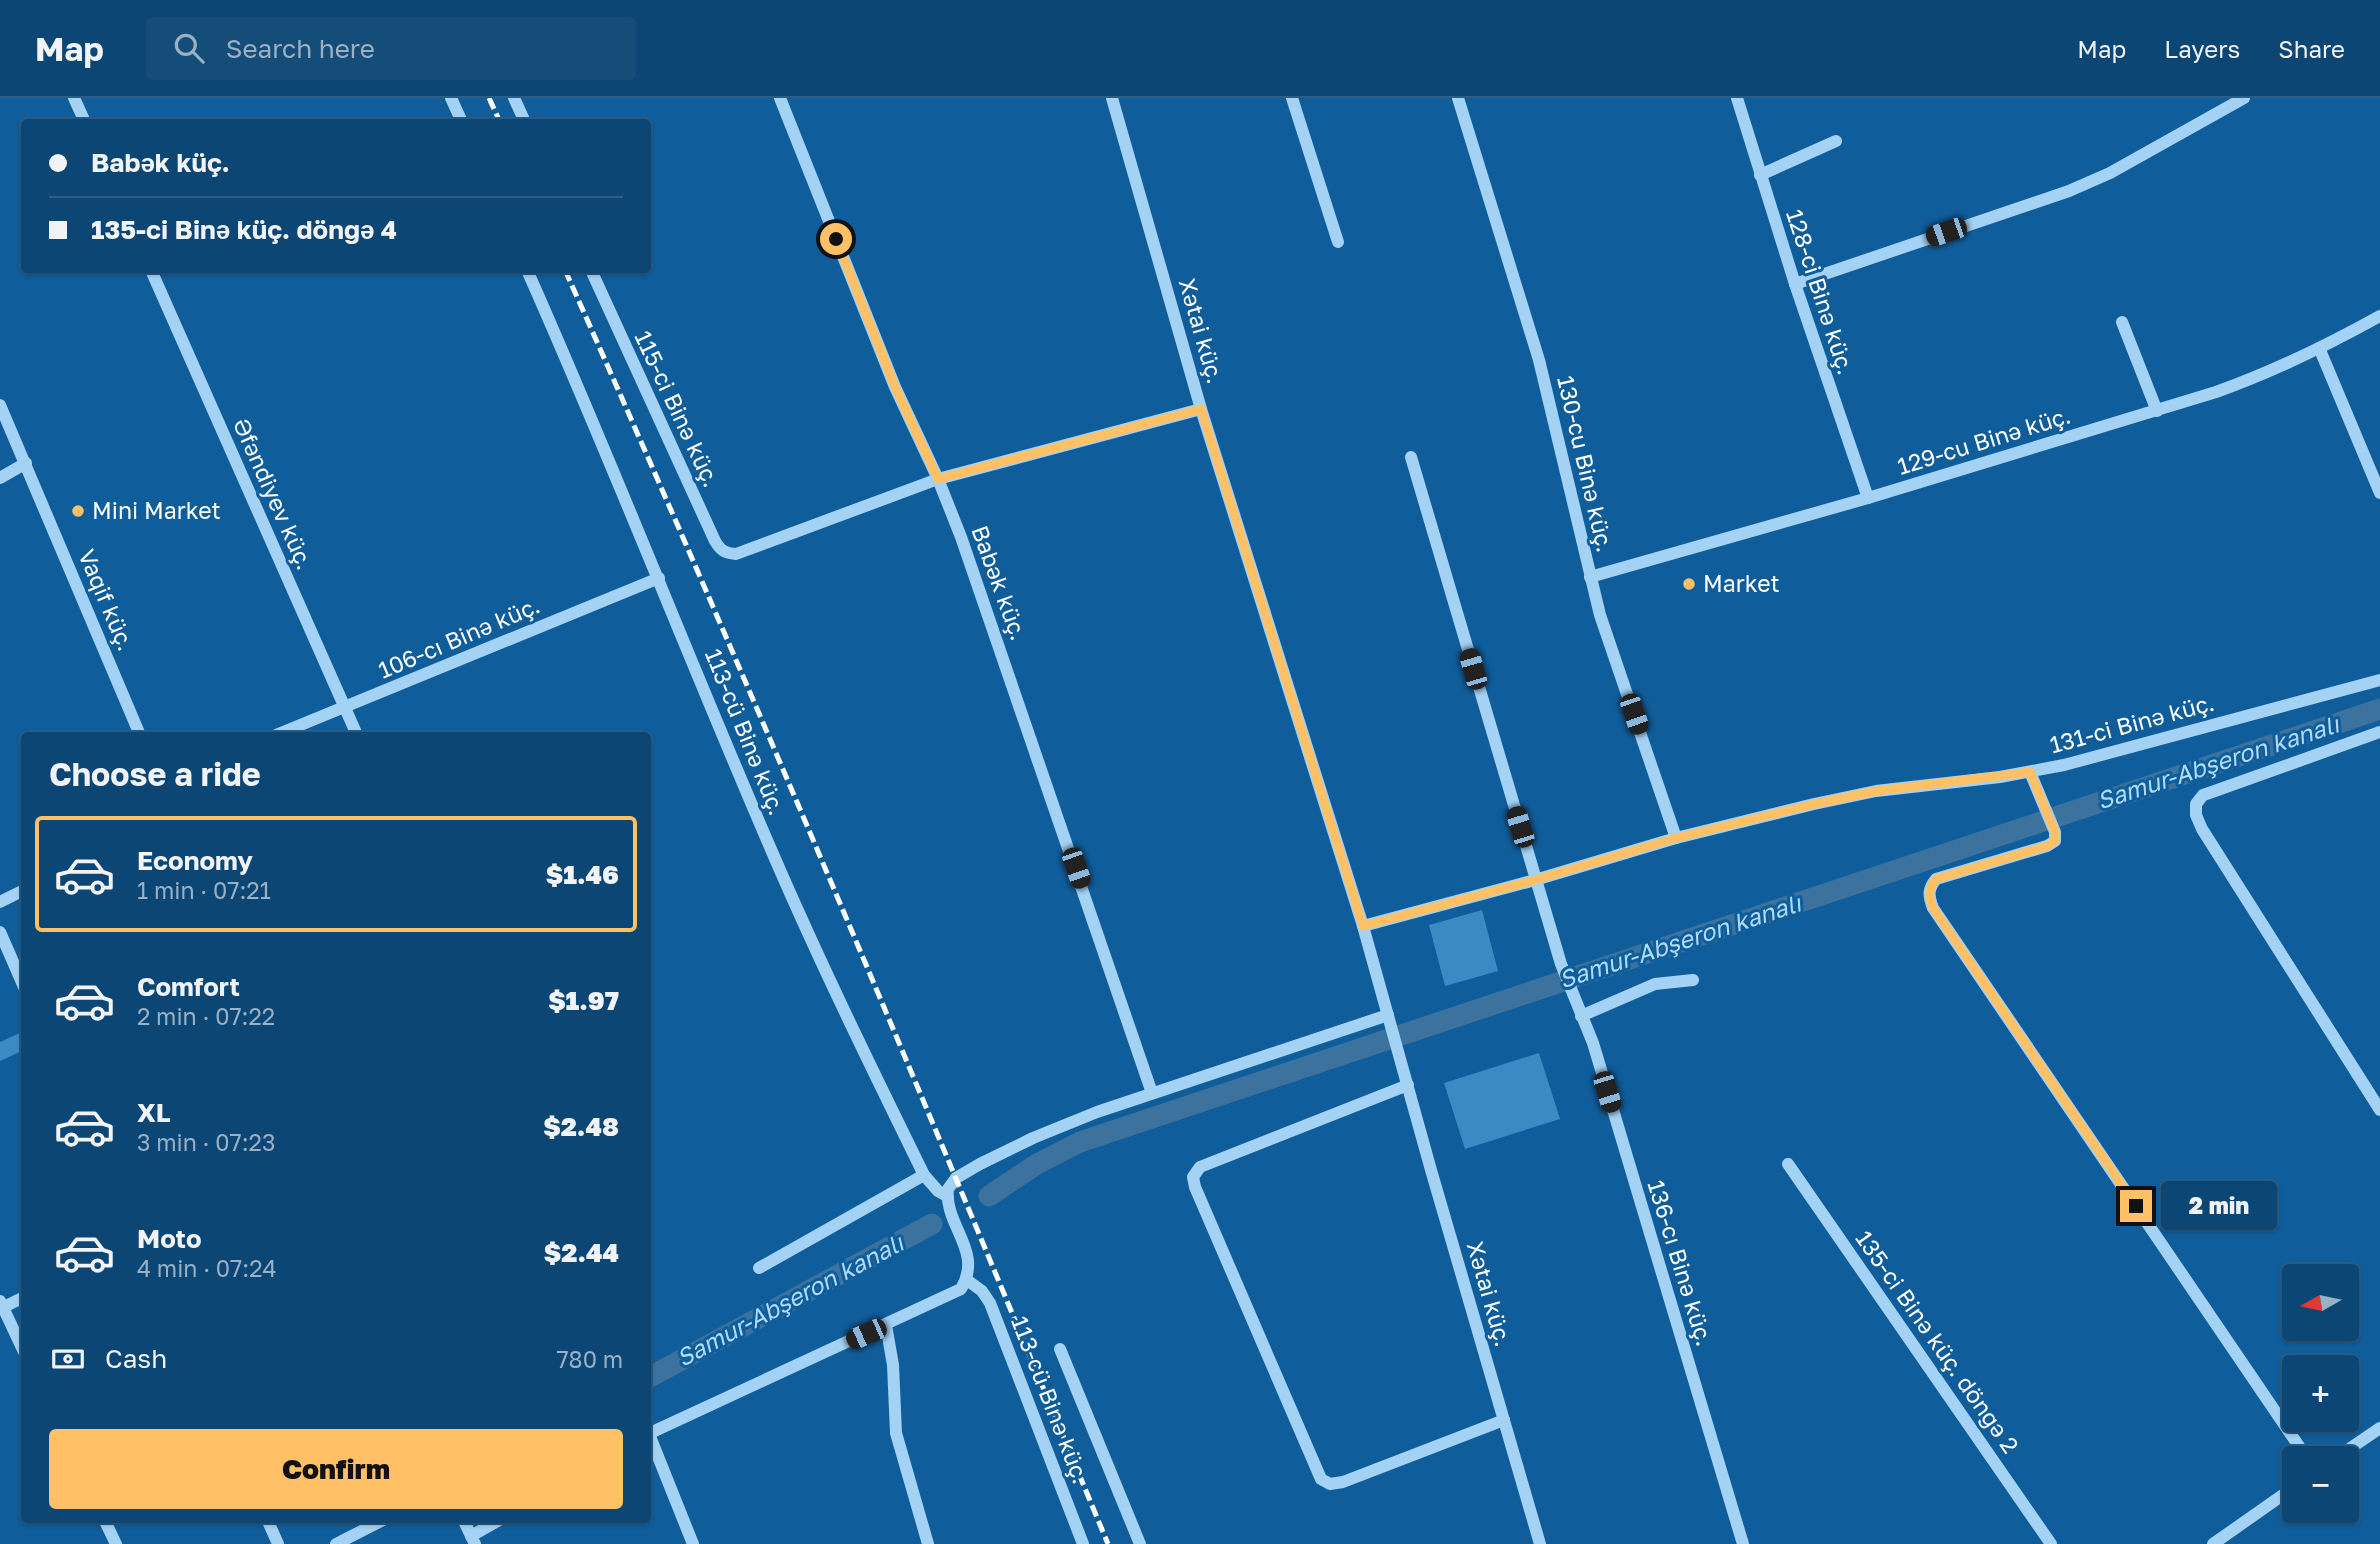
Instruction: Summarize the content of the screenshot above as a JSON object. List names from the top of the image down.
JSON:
{
  "streets": {
    "street": [
      "128-ci Binə küç.",
      "Xətai küç.",
      "115-ci Binə küç.",
      "129-cu Binə küç.",
      "130-cu Binə küç.",
      "Əfəndiyev küç.",
      "Babək küç.",
      "Vaqif küç.",
      "106-cı Binə küç.",
      "131-ci Binə küç.",
      "113-cü Binə küç.",
      "136-cı Binə küç.",
      "135-ci Binə küç. döngə 2"
    ]
  },
  "crossings": [
    ["128-ci Binə küç.", "129-cu Binə küç."],
    ["Xətai küç.", "131-ci Binə küç."],
    ["115-ci Binə küç.", "Babək küç."],
    ["129-cu Binə küç.", "130-cu Binə küç."],
    ["130-cu Binə küç.", "131-ci Binə küç."],
    ["Əfəndiyev küç.", "106-cı Binə küç."],
    ["106-cı Binə küç.", "113-cü Binə küç."],
    ["131-ci Binə küç.", "136-cı Binə küç."]
  ],
  "water": ["Samur-Abşeron kanalı"],
  "places": ["Mini Market", "Market"],
  "north": "left",
  "page": {
    "header": "Map",
    "search": "Search here",
    "nav": ["Map", "Layers", "Share"],
    "banner": ["Babək küç.", "135-ci Binə küç. döngə 4"],
    "heading": "Choose a ride",
    "list": [
      {
        "name": "Economy",
        "note": "1 min · 07:21",
        "value": "$1.46"
      },
      {
        "name": "Comfort",
        "note": "2 min · 07:22",
        "value": "$1.97"
      },
      {
        "name": "XL",
        "note": "3 min · 07:23",
        "value": "$2.48"
      },
      {
        "name": "Moto",
        "note": "4 min · 07:24",
        "value": "$2.44"
      }
    ],
    "bubble": "2 min",
    "map_buttons": ["+", "−"],
    "pay": ["Cash", "780 m"],
    "buttons": "Confirm"
  }
}
